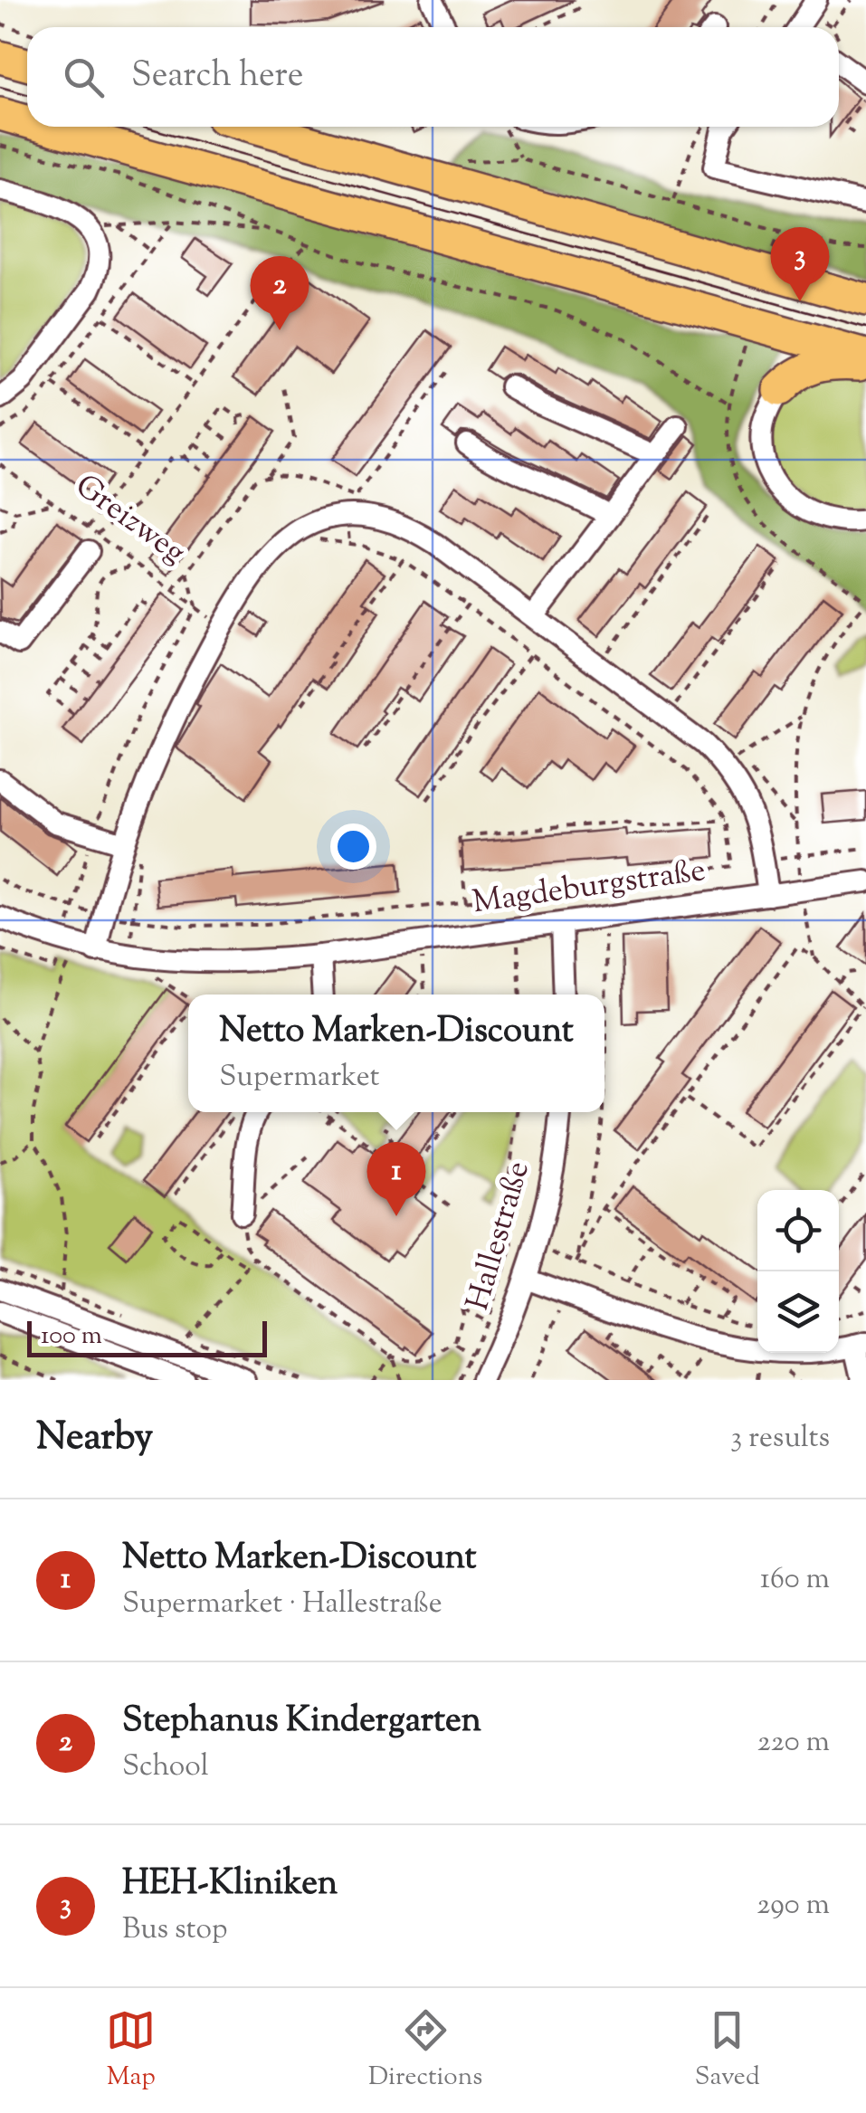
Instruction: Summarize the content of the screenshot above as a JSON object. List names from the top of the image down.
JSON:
{
  "streets": {
    "street": ["Greizweg", "Magdeburgstraße", "Hallestraße"]
  },
  "scale_bar": "100 m",
  "page": {
    "search": "Search here",
    "pins": ["3", "2", "1"],
    "popup": ["Netto Marken-Discount", "Supermarket"],
    "scale": "100 m",
    "heading": ["Nearby", "3 results"],
    "list": [
      {
        "mark": "1",
        "name": "Netto Marken-Discount",
        "note": "Supermarket · Hallestraße",
        "value": "160 m"
      },
      {
        "mark": "2",
        "name": "Stephanus Kindergarten",
        "note": "School",
        "value": "220 m"
      },
      {
        "mark": "3",
        "name": "HEH-Kliniken",
        "note": "Bus stop",
        "value": "290 m"
      }
    ],
    "nav": ["Map", "Directions", "Saved"]
  }
}
